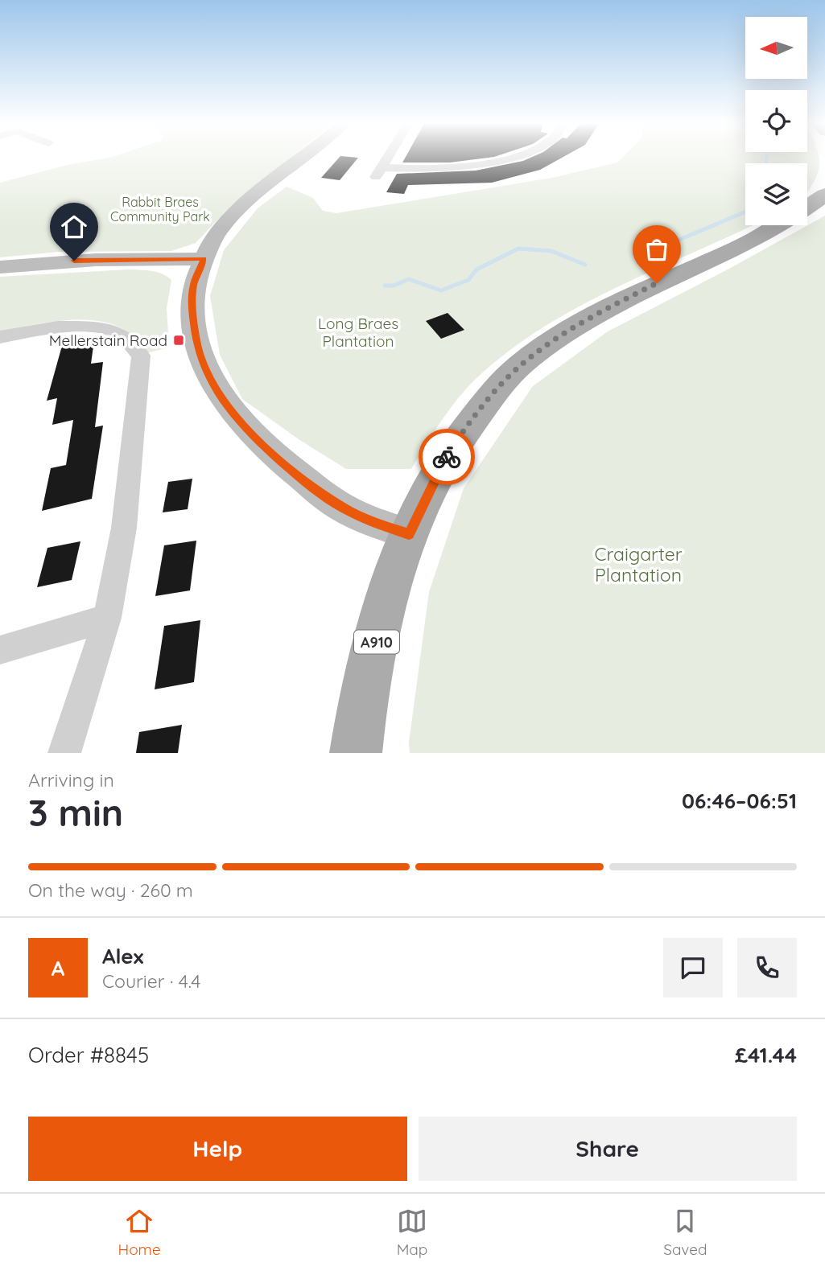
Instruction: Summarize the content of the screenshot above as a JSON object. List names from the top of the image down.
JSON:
{
  "streets": {
    "main road": ["A910"]
  },
  "parks": ["Rabbit Braes Community Park", "Long Braes Plantation", "Craigarter Plantation"],
  "places": {
    "transit": ["Mellerstain Road"]
  },
  "north": "left",
  "page": {
    "heading": ["3 min", "Arriving in", "06:46–06:51"],
    "panel": [
      "Alex",
      "Courier · 4.4",
      "Order #8845",
      "£41.44"
    ],
    "bar": "On the way · 260 m",
    "round": "A",
    "buttons": ["Help", "Share"],
    "tabs": ["Home", "Map", "Saved"]
  }
}
